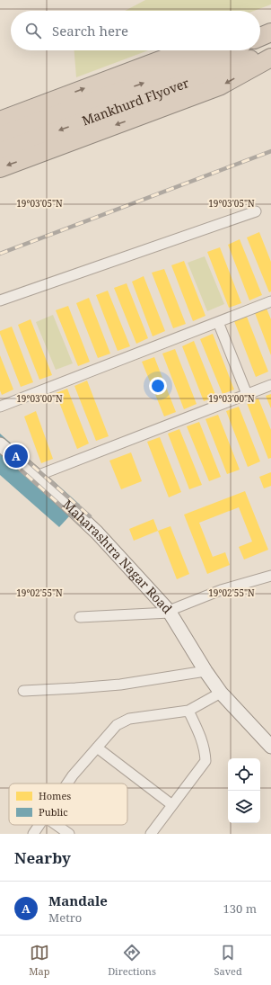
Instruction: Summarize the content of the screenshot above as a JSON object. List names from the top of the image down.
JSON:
{
  "streets": {
    "highway": ["Mankhurd Flyover"],
    "street": ["Maharashtra Nagar Road"]
  },
  "legend": ["Homes", "Public"],
  "page": {
    "search": "Search here",
    "pins": "A",
    "heading": "Nearby",
    "list": [
      {
        "mark": "A",
        "name": "Mandale",
        "note": "Metro",
        "value": "130 m"
      }
    ],
    "nav": ["Map", "Directions", "Saved"]
  },
  "coordinates": ["19°03'05\"N", "19°03'00\"N", "19°02'55\"N"]
}
